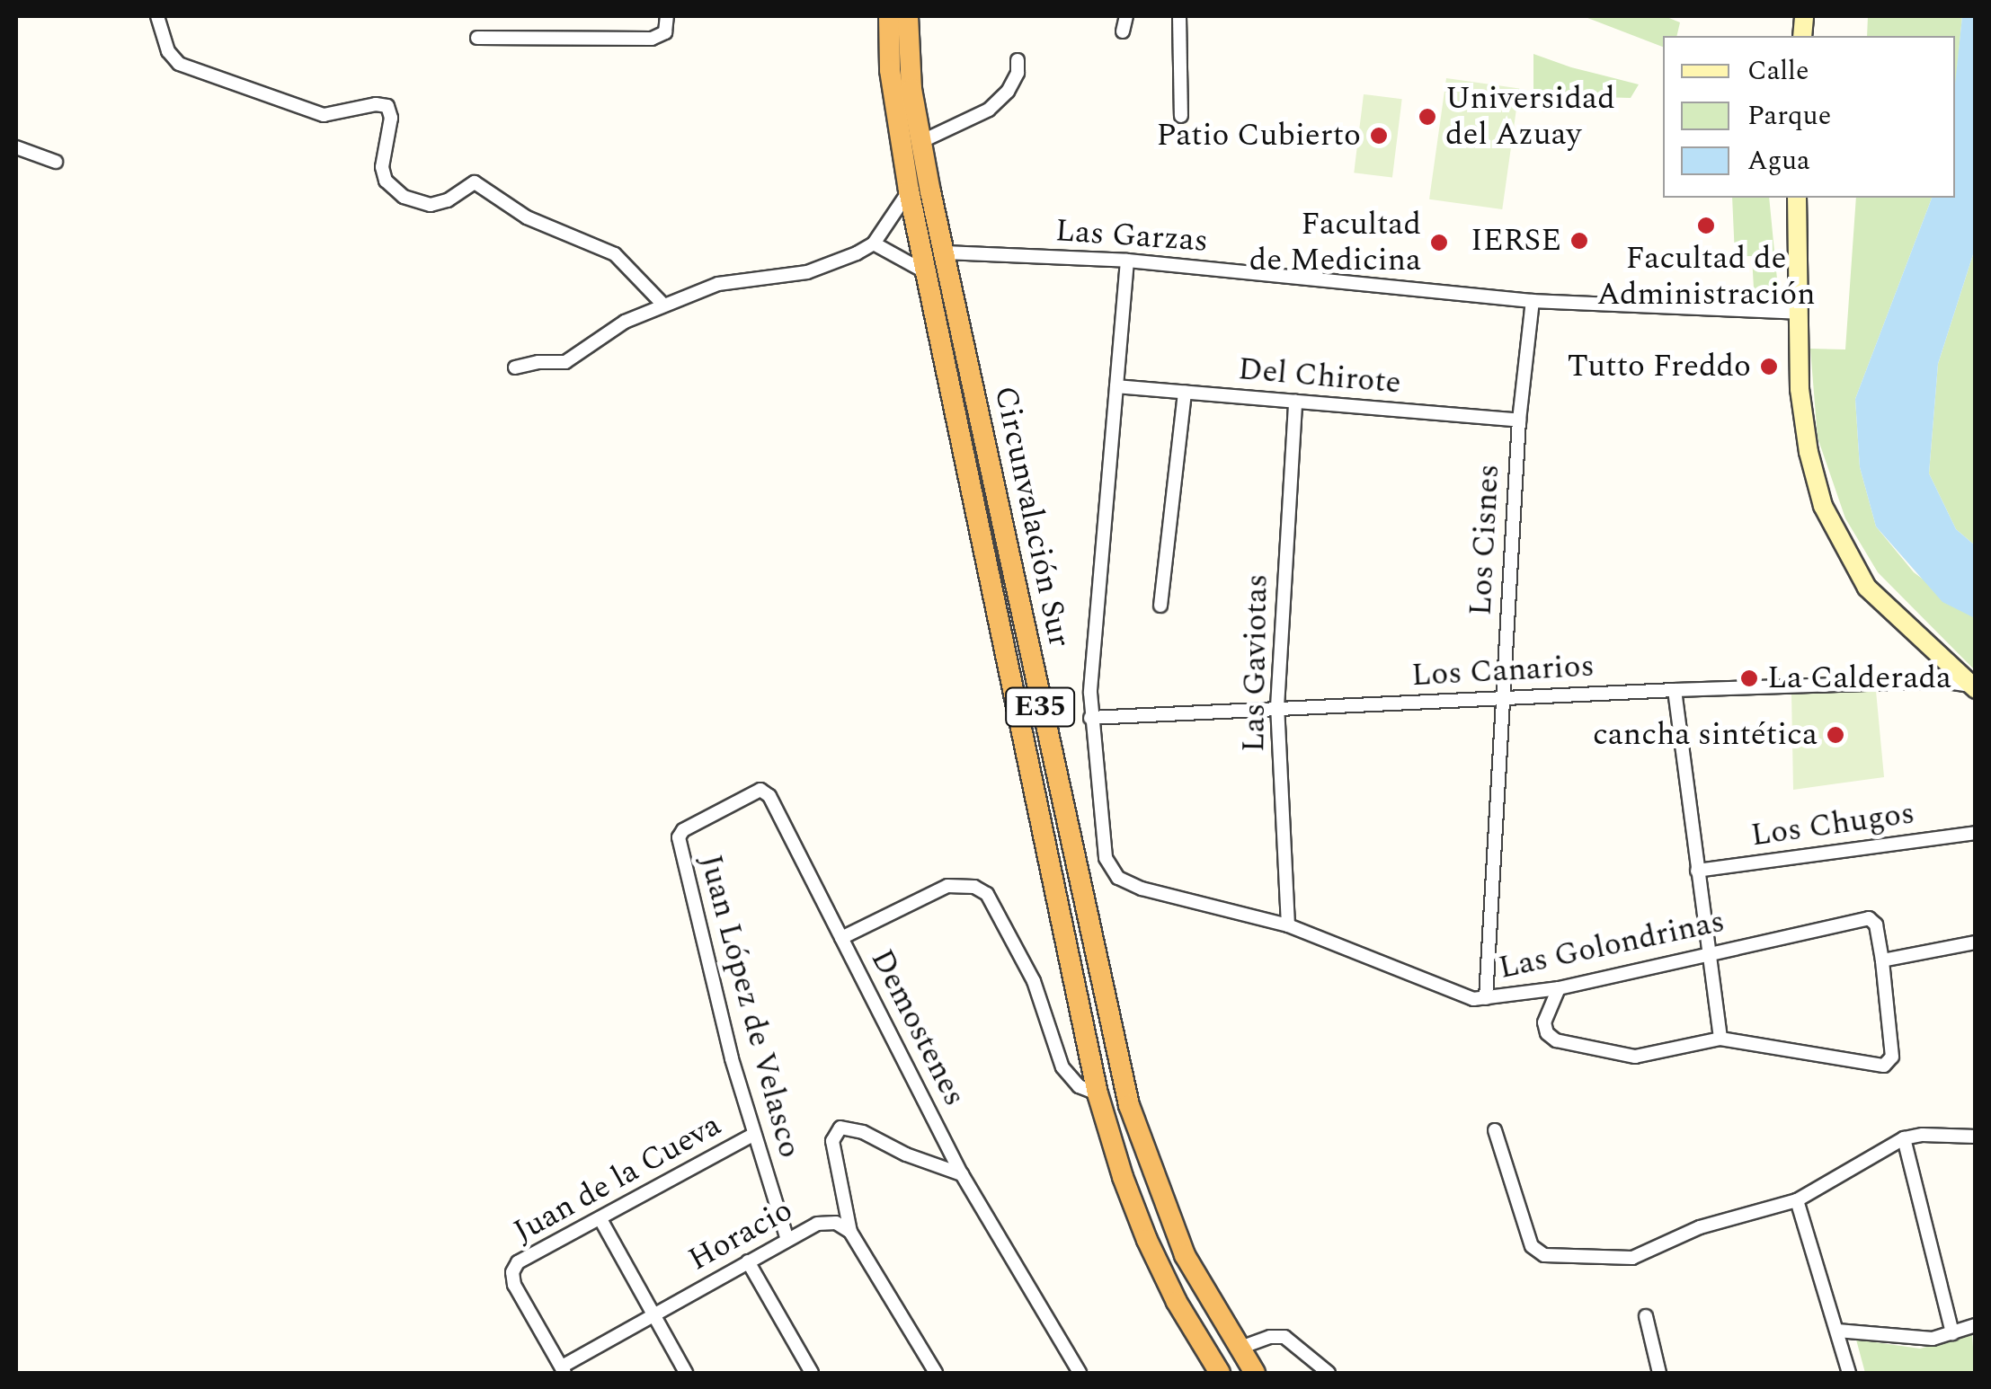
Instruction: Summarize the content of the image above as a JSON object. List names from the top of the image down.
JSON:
{
  "streets": {
    "highway": ["Circunvalación Sur", "E35"],
    "street": [
      "Las Garzas",
      "Del Chirote",
      "Los Cisnes",
      "Las Gaviotas",
      "Los Canarios",
      "Los Chugos",
      "Las Golondrinas",
      "Juan López de Velasco",
      "Demostenes",
      "Juan de la Cueva",
      "Horacio"
    ]
  },
  "crossings": [
    ["Las Garzas", "Circunvalación Sur"],
    ["Las Garzas", "Los Cisnes"],
    ["Del Chirote", "Los Cisnes"],
    ["Del Chirote", "Las Gaviotas"],
    ["Los Cisnes", "Los Canarios"],
    ["Los Cisnes", "Las Golondrinas"],
    ["Las Gaviotas", "Los Canarios"],
    ["Las Gaviotas", "Las Golondrinas"],
    ["Los Canarios", "Las Golondrinas"],
    ["Juan López de Velasco", "Demostenes"],
    ["Juan López de Velasco", "Juan de la Cueva"],
    ["Juan López de Velasco", "Horacio"],
    ["Juan de la Cueva", "Horacio"]
  ],
  "places": [
    "Universidad del Azuay",
    "Patio Cubierto",
    "Facultad de Administración",
    "IERSE",
    "Facultad de Medicina",
    "Tutto Freddo",
    "La Calderada",
    "cancha sintética"
  ],
  "legend": ["Calle", "Parque", "Agua"]
}
